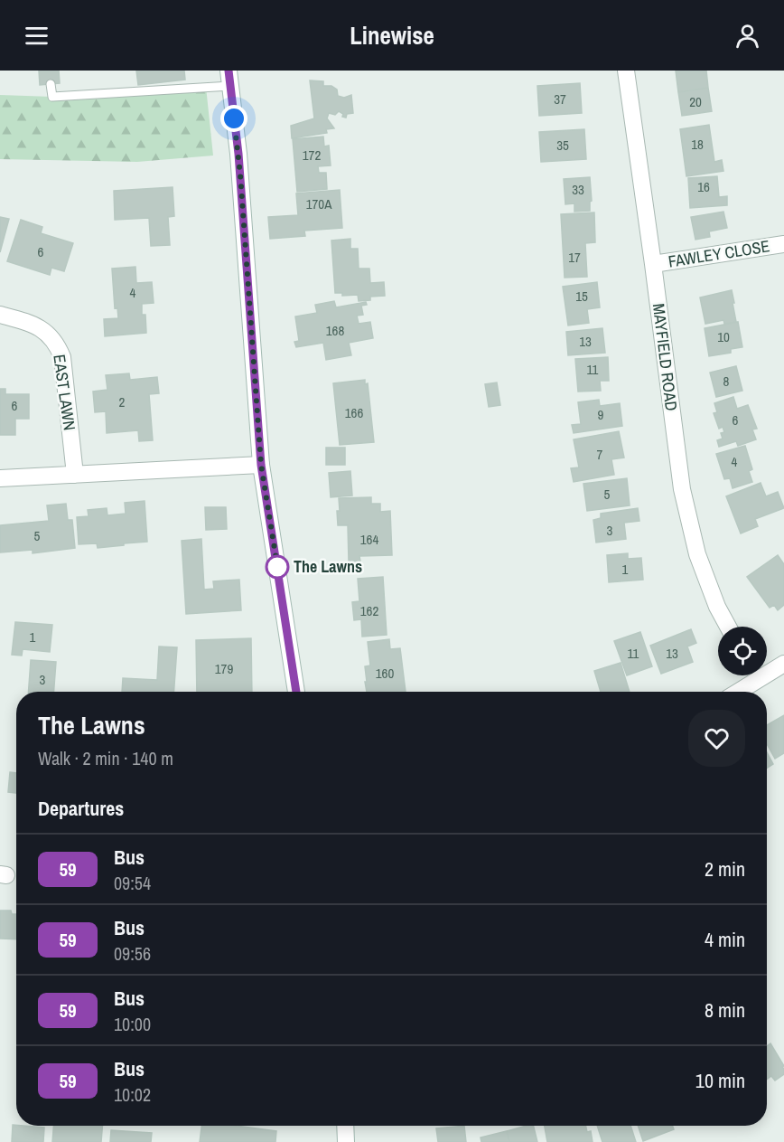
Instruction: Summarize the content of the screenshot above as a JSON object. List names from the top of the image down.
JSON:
{
  "streets": {
    "street": ["FAWLEY CLOSE", "MAYFIELD ROAD", "EAST LAWN"]
  },
  "crossings": [
    ["FAWLEY CLOSE", "MAYFIELD ROAD"]
  ],
  "places": ["The Lawns"],
  "lines": ["bus line 59"],
  "house_numbers": [
    "37",
    "20",
    "18",
    "35",
    "172",
    "16",
    "33",
    "170A",
    "6",
    "17",
    "4",
    "15",
    "168",
    "10",
    "13",
    "11",
    "8",
    "2",
    "6",
    "166",
    "9",
    "6",
    "7",
    "4",
    "5",
    "3",
    "5",
    "164",
    "1",
    "162",
    "1",
    "11",
    "13",
    "179",
    "160",
    "3"
  ],
  "page": {
    "header": "Linewise",
    "heading": [
      ["The Lawns", "Walk · 2 min · 140 m"],
      "Departures"
    ],
    "list": [
      {
        "mark": "59",
        "name": "Bus",
        "note": "09:54",
        "value": "2 min"
      },
      {
        "mark": "59",
        "name": "Bus",
        "note": "09:56",
        "value": "4 min"
      },
      {
        "mark": "59",
        "name": "Bus",
        "note": "10:00",
        "value": "8 min"
      },
      {
        "mark": "59",
        "name": "Bus",
        "note": "10:02",
        "value": "10 min"
      }
    ]
  }
}
